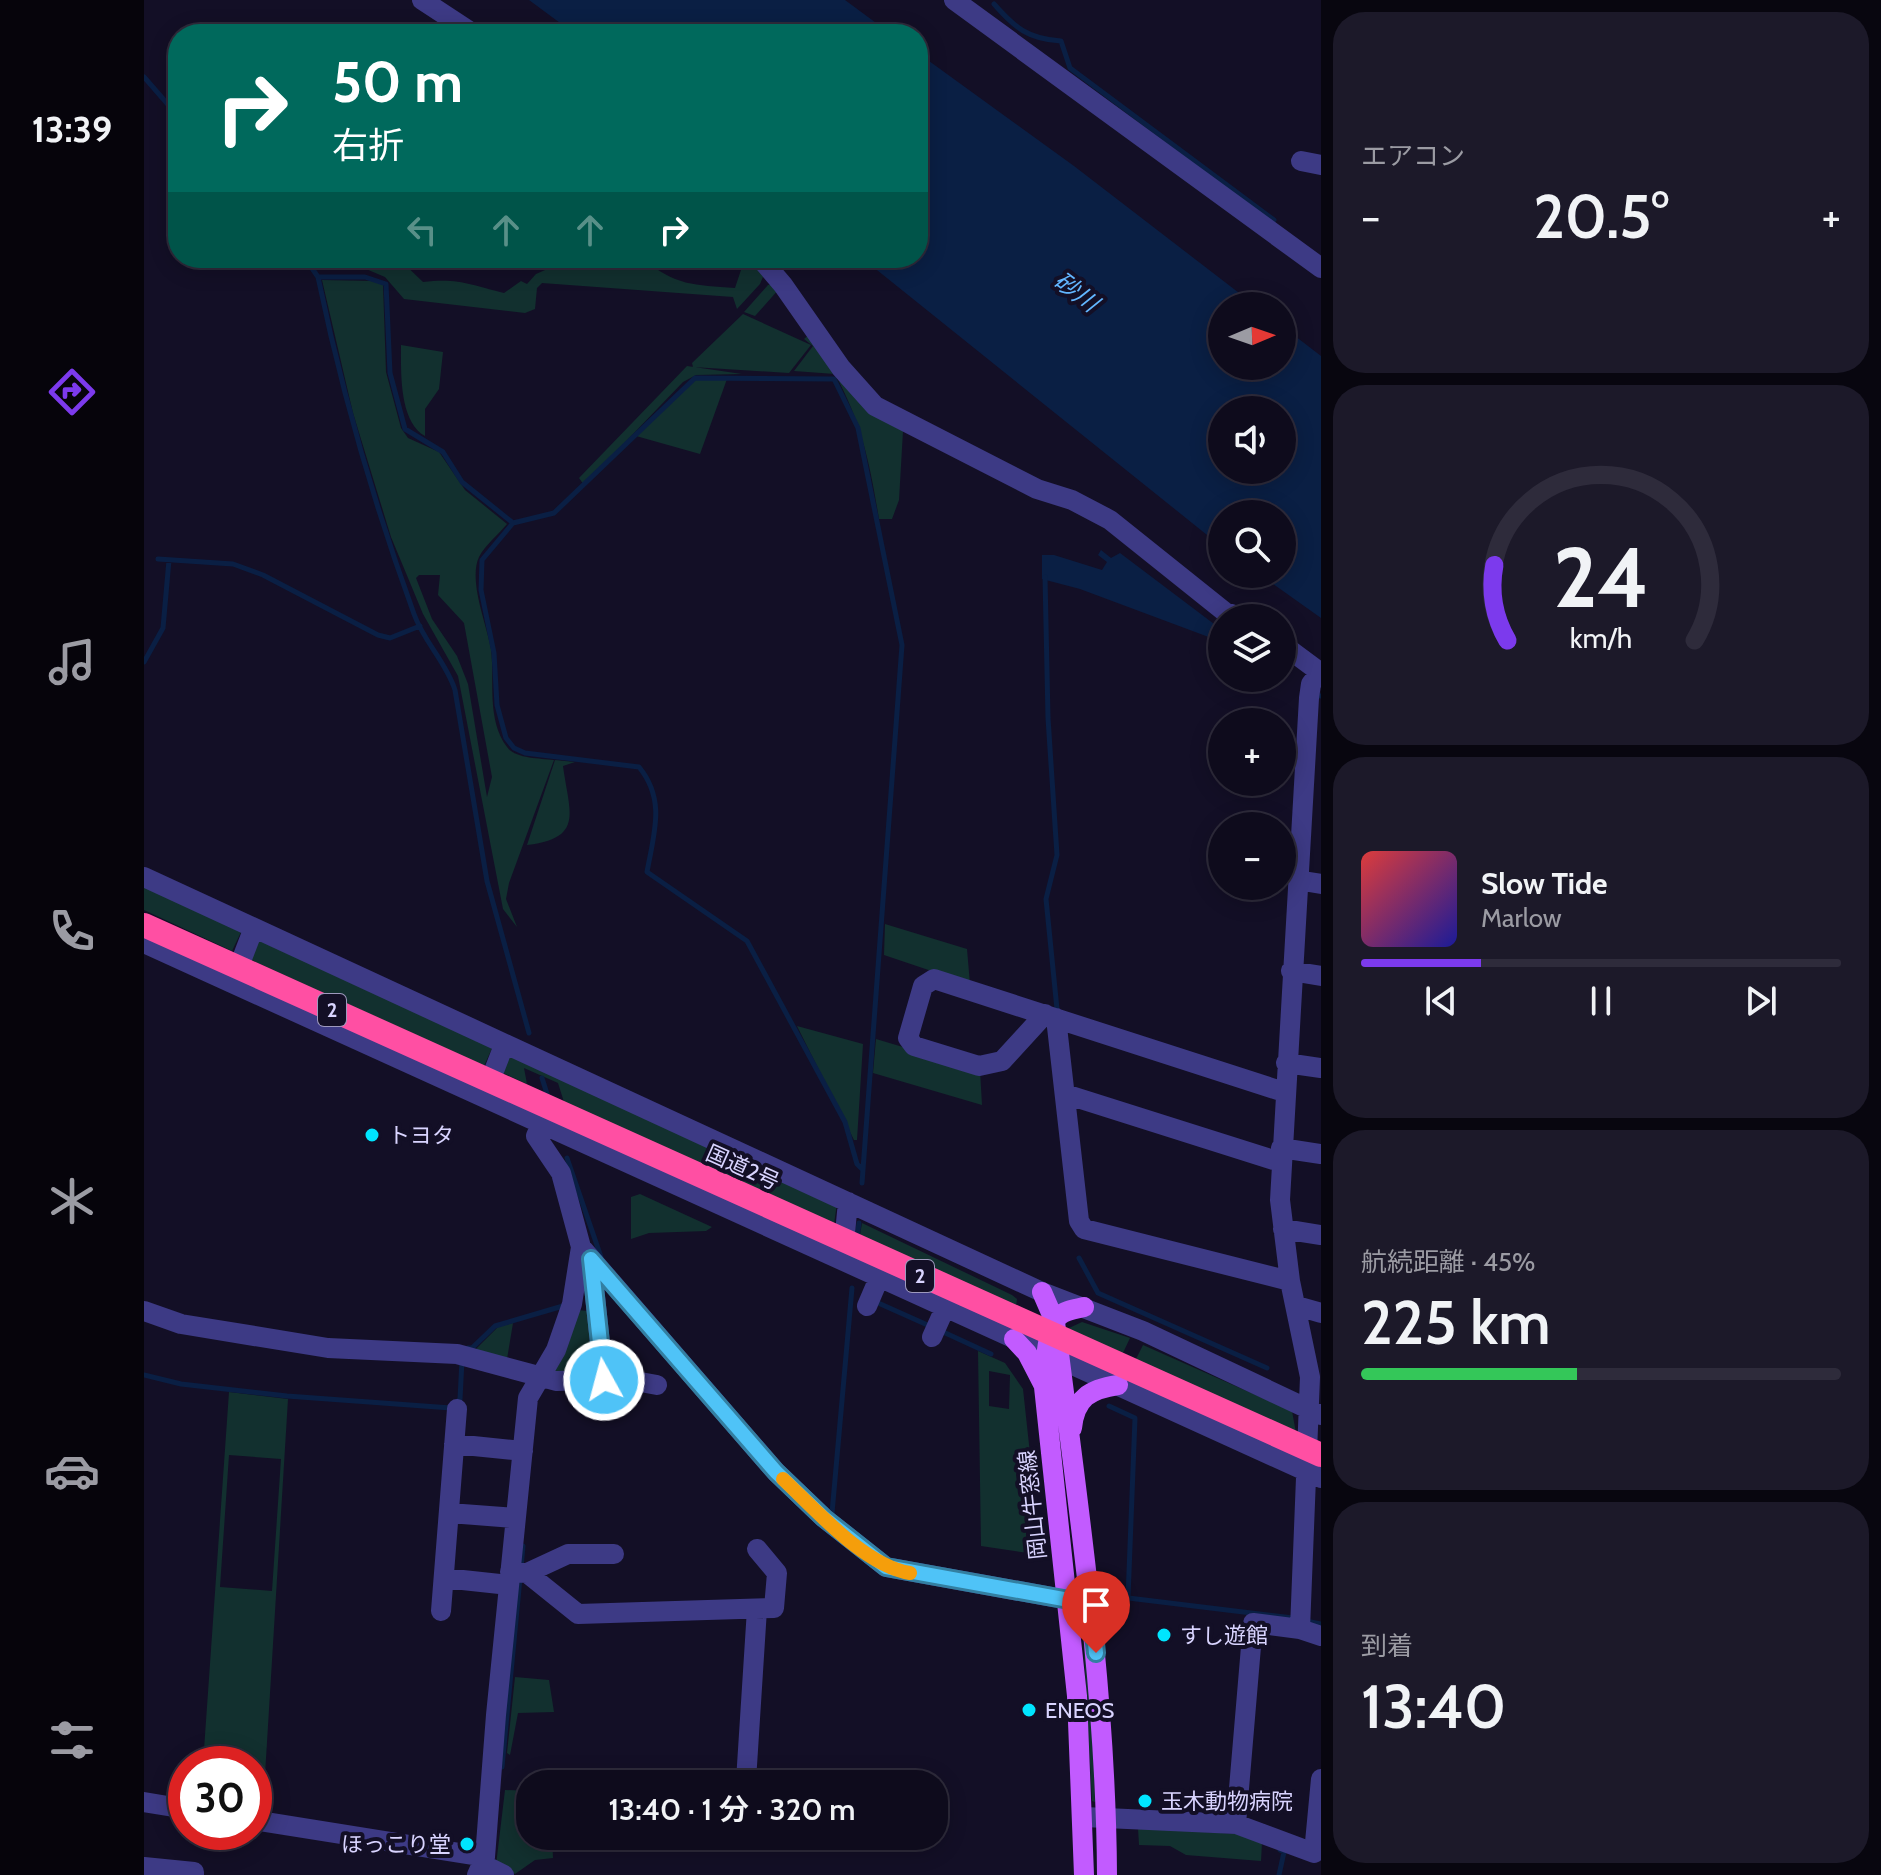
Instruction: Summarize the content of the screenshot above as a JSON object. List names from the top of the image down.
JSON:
{
  "streets": {
    "highway": ["2", "国道2号"],
    "main road": ["岡山牛窓線"]
  },
  "water": ["砂川"],
  "places": [
    "トヨタ",
    "すし遊館",
    "ENEOS",
    "玉木動物病院",
    "ほっこり堂"
  ],
  "north": "right",
  "page": {
    "tabs": "13:39",
    "tile": [
      "エアコン",
      ["航続距離 · 45%", "225 km"],
      ["到着", "13:40"]
    ],
    "turn": ["50 m", "右折"],
    "heat": ["−", "20.5°", "+"],
    "map_buttons": ["+", "−"],
    "song": ["Slow Tide", "Marlow"],
    "limit": "30",
    "trip": "13:40 · 1 分 · 320 m",
    "gauge": ["24", "km/h"]
  }
}
